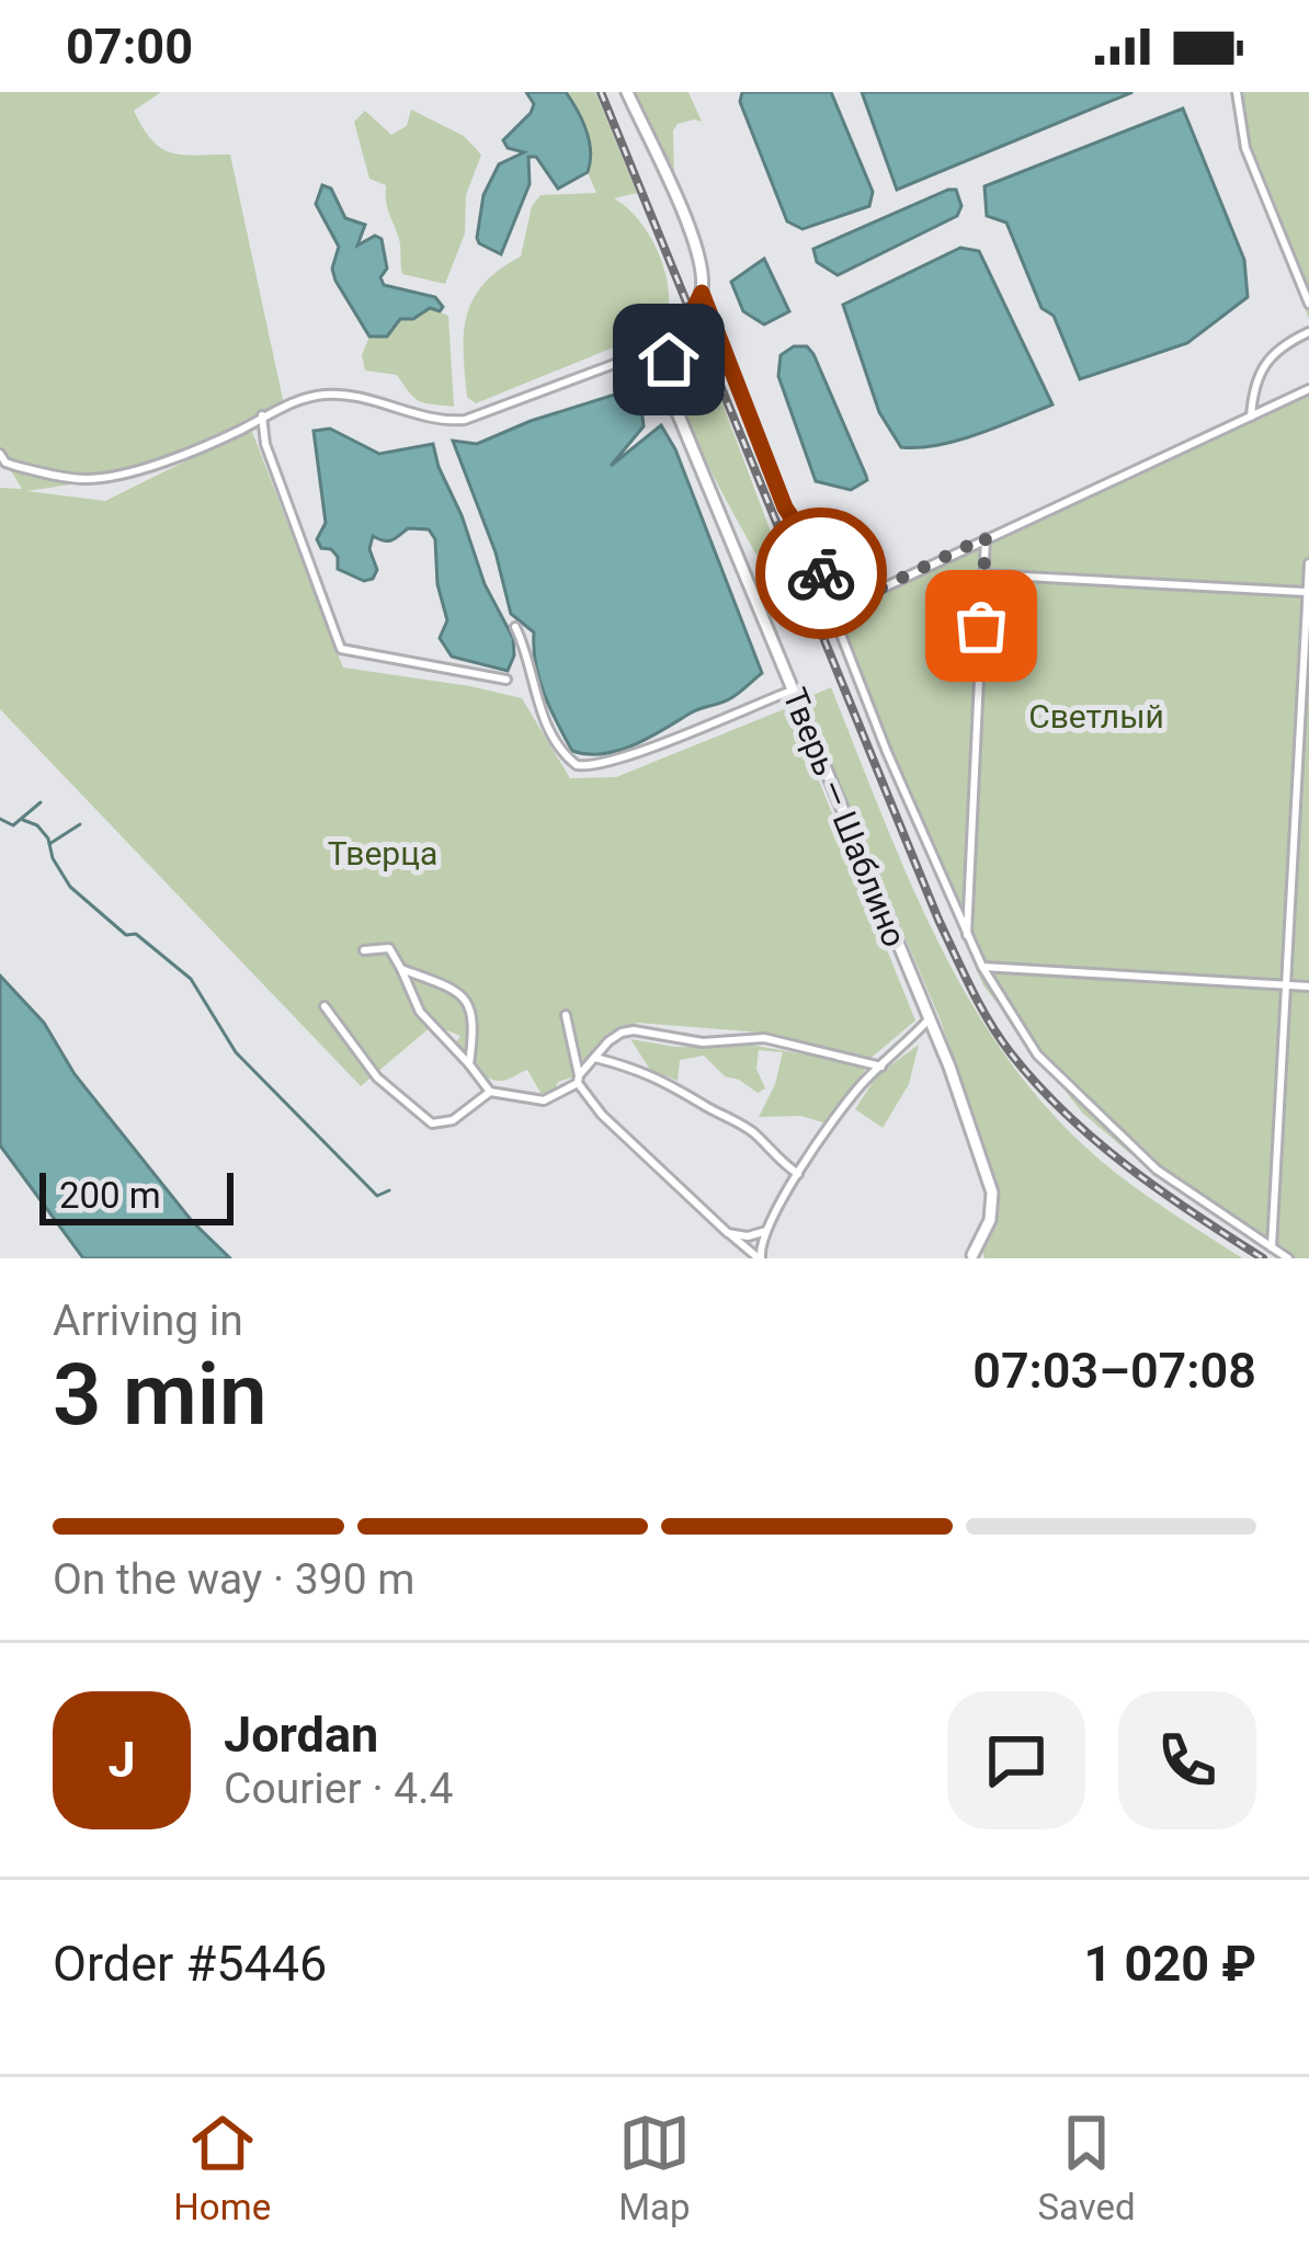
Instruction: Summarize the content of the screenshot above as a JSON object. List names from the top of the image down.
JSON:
{
  "streets": {
    "street": ["Тверь — Шаблино"]
  },
  "parks": ["Светлый", "Тверца"],
  "scale_bar": "200 m",
  "page": {
    "status": "07:00",
    "scale": "200 m",
    "heading": ["3 min", "Arriving in", "07:03–07:08"],
    "panel": [
      "Jordan",
      "Courier · 4.4",
      "Order #5446",
      "1 020 ₽"
    ],
    "bar": "On the way · 390 m",
    "round": "J",
    "tabs": ["Home", "Map", "Saved"]
  }
}
